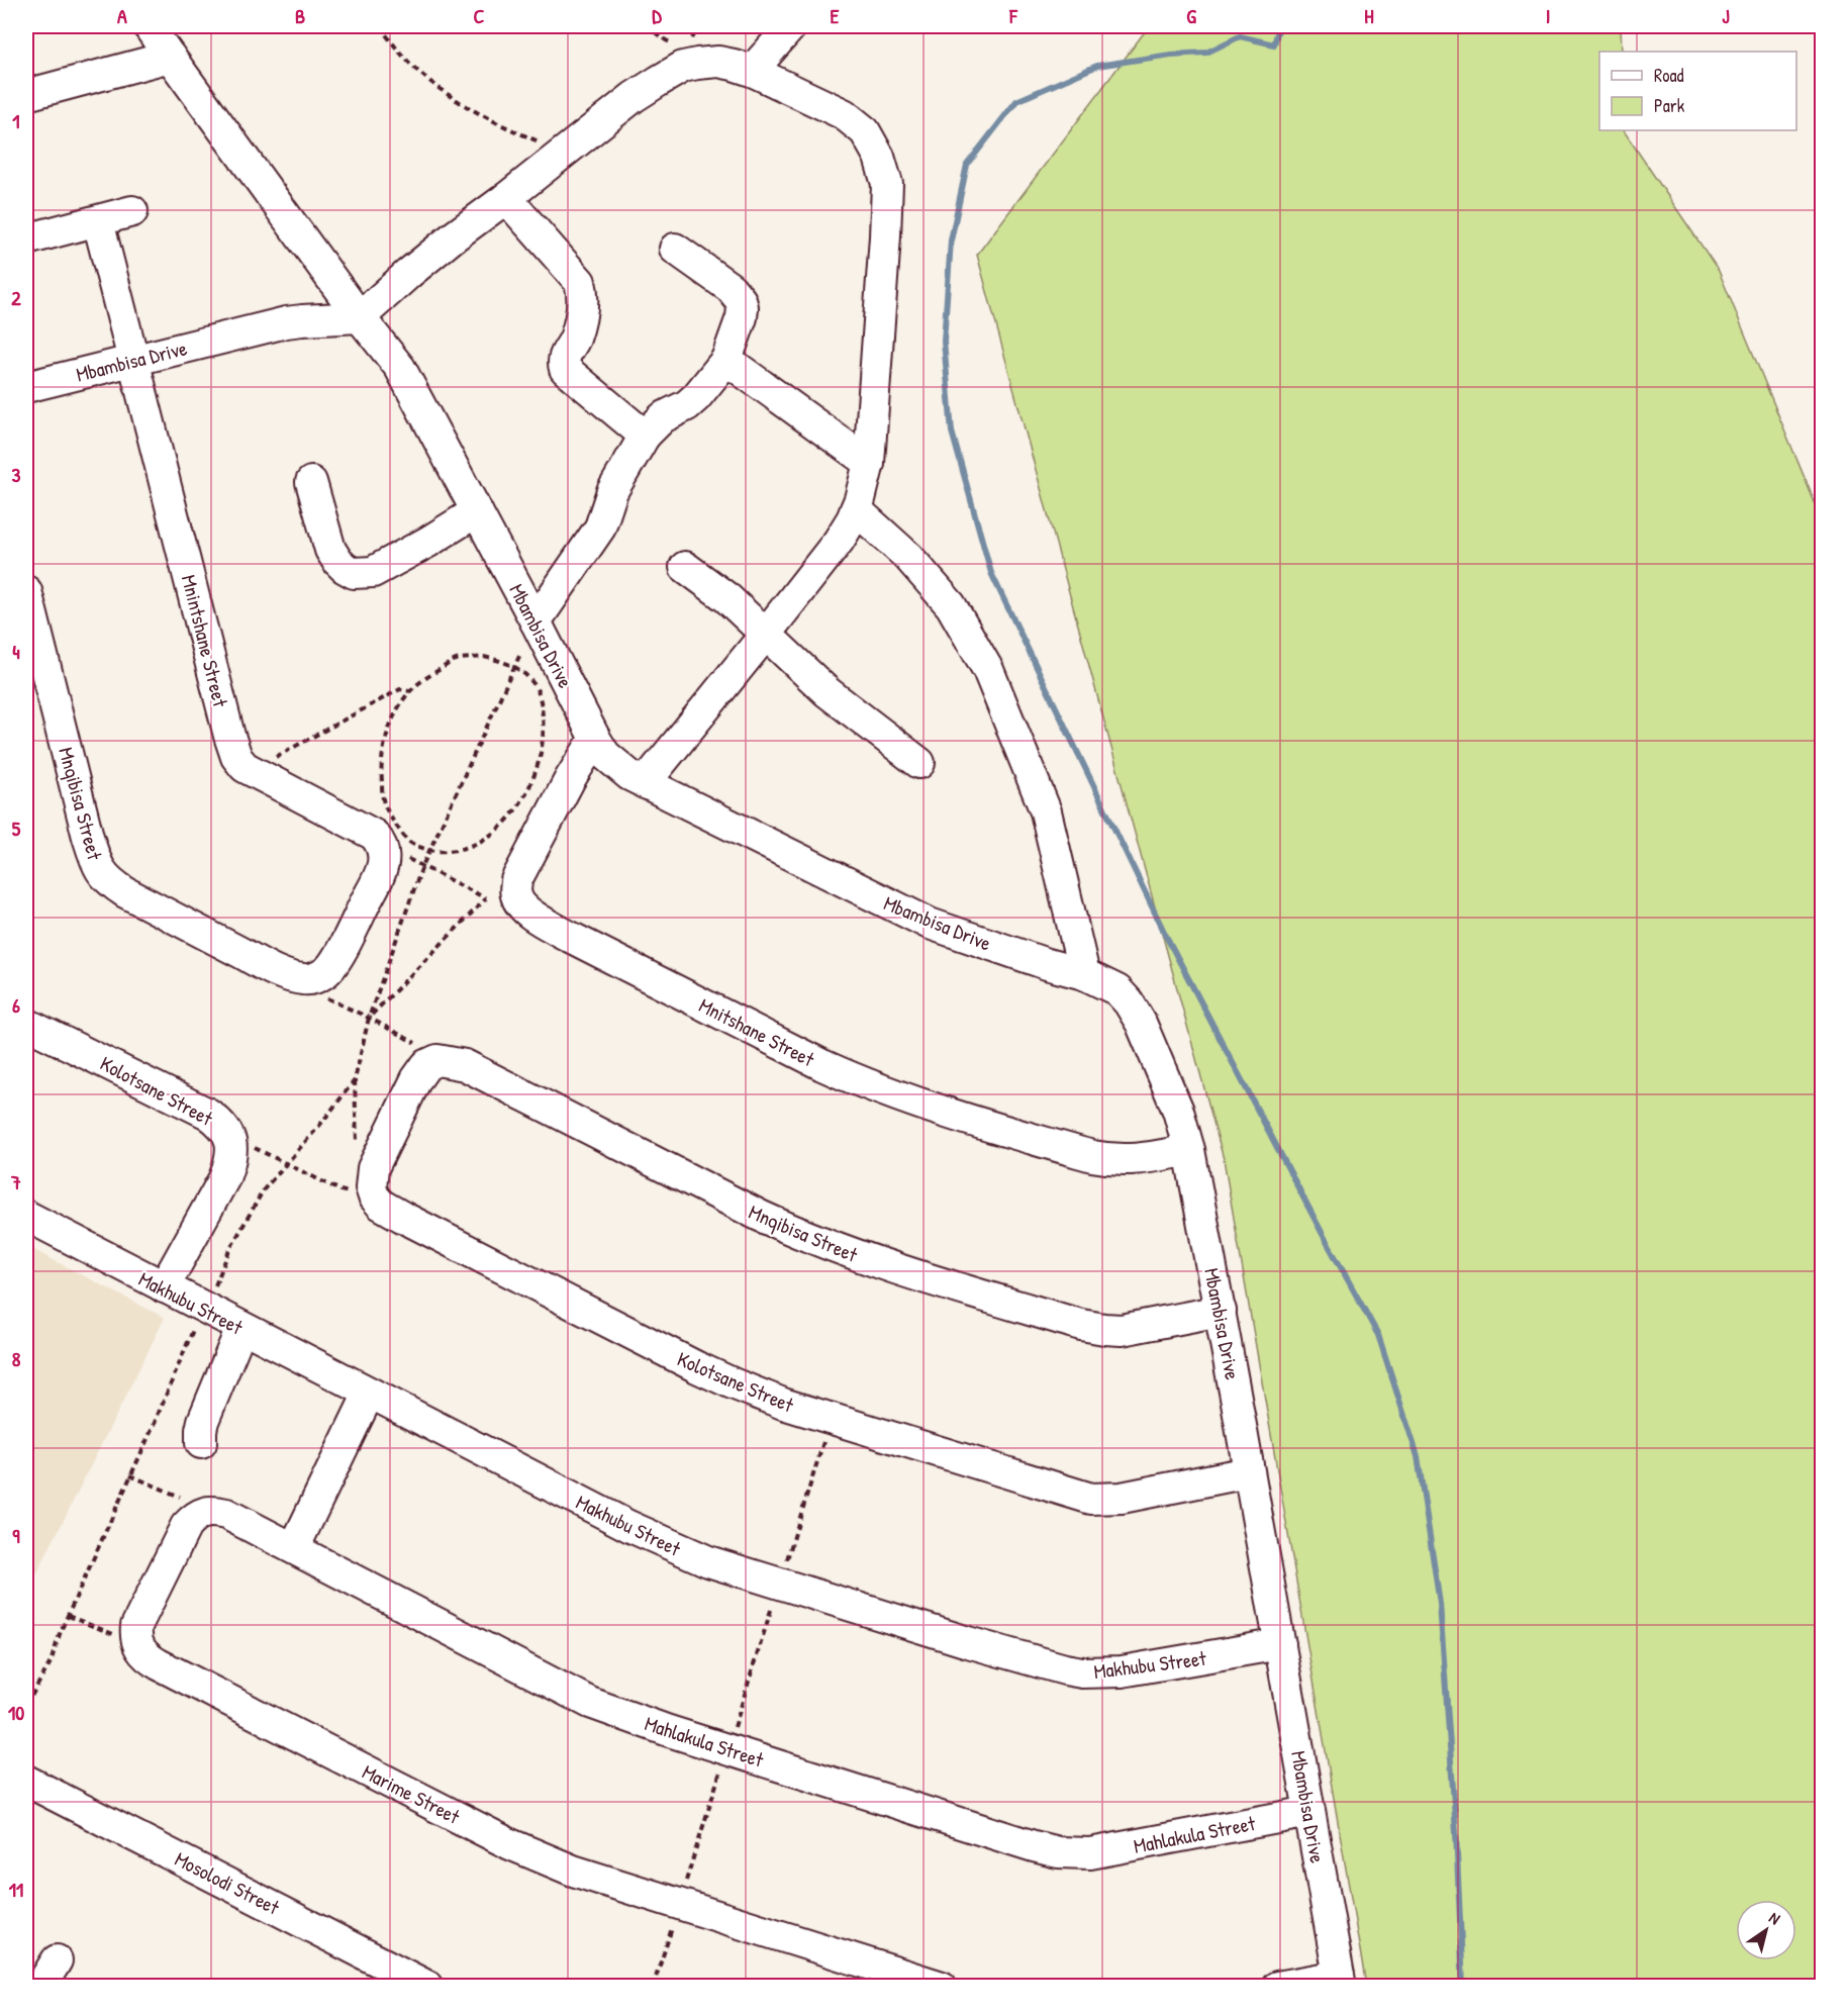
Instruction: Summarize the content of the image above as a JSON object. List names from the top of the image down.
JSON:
{
  "streets": {
    "street": [
      "Mbambisa Drive",
      "Mnintshane Street",
      "Mnqibisa Street",
      "Mnitshane Street",
      "Kolotsane Street",
      "Makhubu Street",
      "Mahlakula Street",
      "Marime Street",
      "Mosolodi Street"
    ]
  },
  "crossings": [
    ["Mbambisa Drive", "Mnintshane Street"],
    ["Mbambisa Drive", "Mnqibisa Street"],
    ["Mbambisa Drive", "Mnitshane Street"],
    ["Mbambisa Drive", "Kolotsane Street"],
    ["Mbambisa Drive", "Makhubu Street"],
    ["Mbambisa Drive", "Mahlakula Street"],
    ["Kolotsane Street", "Makhubu Street"]
  ],
  "legend": ["Road", "Park"],
  "north": "top right",
  "grid": {
    "columns": [
      "A",
      "B",
      "C",
      "D",
      "E",
      "F",
      "G",
      "H",
      "I",
      "J"
    ],
    "rows": [
      "1",
      "2",
      "3",
      "4",
      "5",
      "6",
      "7",
      "8",
      "9",
      "10",
      "11"
    ]
  }
}
